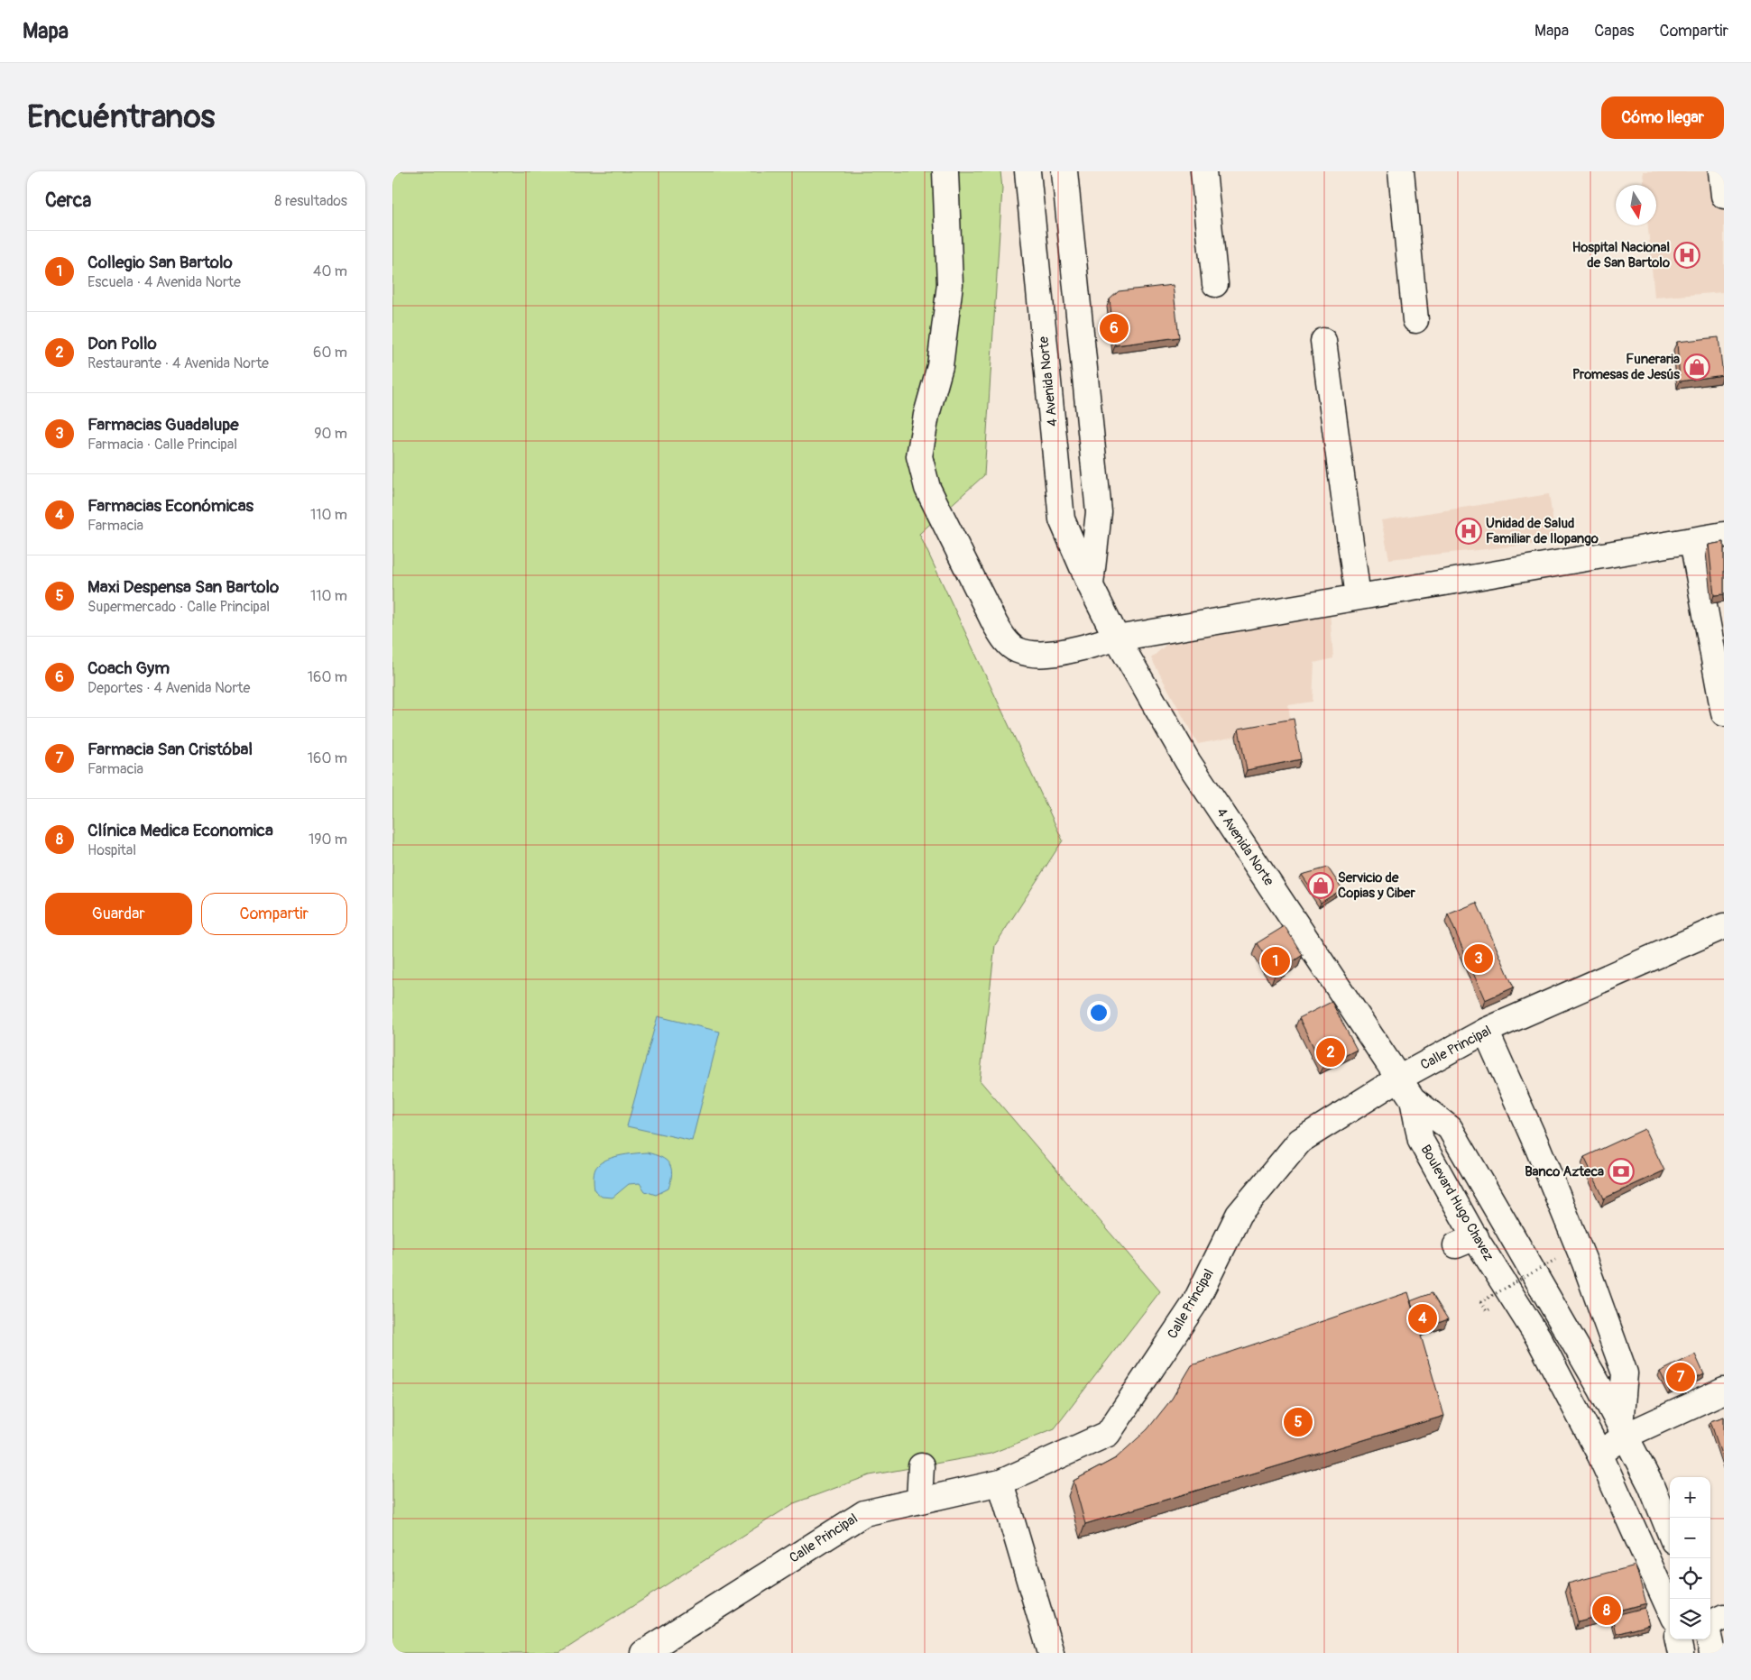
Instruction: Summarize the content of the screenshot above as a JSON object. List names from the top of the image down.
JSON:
{
  "streets": {
    "street": ["4 Avenida Norte", "Calle Principal", "Boulevard Hugo Chavez"]
  },
  "crossings": [
    ["4 Avenida Norte", "Calle Principal"],
    ["4 Avenida Norte", "Boulevard Hugo Chavez"]
  ],
  "places": {
    "hospital": ["Hospital Nacional de San Bartolo", "Unidad de Salud Familiar de Ilopango"],
    "shop": ["Funeraria Promesas de Jesús", "Servicio de Copias y Ciber"],
    "bank": ["Banco Azteca"]
  },
  "north": "bottom",
  "page": {
    "header": "Mapa",
    "nav": ["Mapa", "Capas", "Compartir"],
    "buttons": [
      "Cómo llegar",
      ["Guardar", "Compartir"]
    ],
    "title": "Encuéntranos",
    "heading": ["Cerca", "8 resultados"],
    "list": [
      {
        "mark": "1",
        "name": "Collegio San Bartolo",
        "note": "Escuela · 4 Avenida Norte",
        "value": "40 m"
      },
      {
        "mark": "2",
        "name": "Don Pollo",
        "note": "Restaurante · 4 Avenida Norte",
        "value": "60 m"
      },
      {
        "mark": "3",
        "name": "Farmacias Guadalupe",
        "note": "Farmacia · Calle Principal",
        "value": "90 m"
      },
      {
        "mark": "4",
        "name": "Farmacias Económicas",
        "note": "Farmacia",
        "value": "110 m"
      },
      {
        "mark": "5",
        "name": "Maxi Despensa San Bartolo",
        "note": "Supermercado · Calle Principal",
        "value": "110 m"
      },
      {
        "mark": "6",
        "name": "Coach Gym",
        "note": "Deportes · 4 Avenida Norte",
        "value": "160 m"
      },
      {
        "mark": "7",
        "name": "Farmacia San Cristóbal",
        "note": "Farmacia",
        "value": "160 m"
      },
      {
        "mark": "8",
        "name": "Clínica Medica Economica",
        "note": "Hospital",
        "value": "190 m"
      }
    ],
    "pins": [
      "6",
      "3",
      "1",
      "2",
      "4",
      "7",
      "5",
      "8"
    ],
    "map_buttons": ["+", "−"]
  }
}
